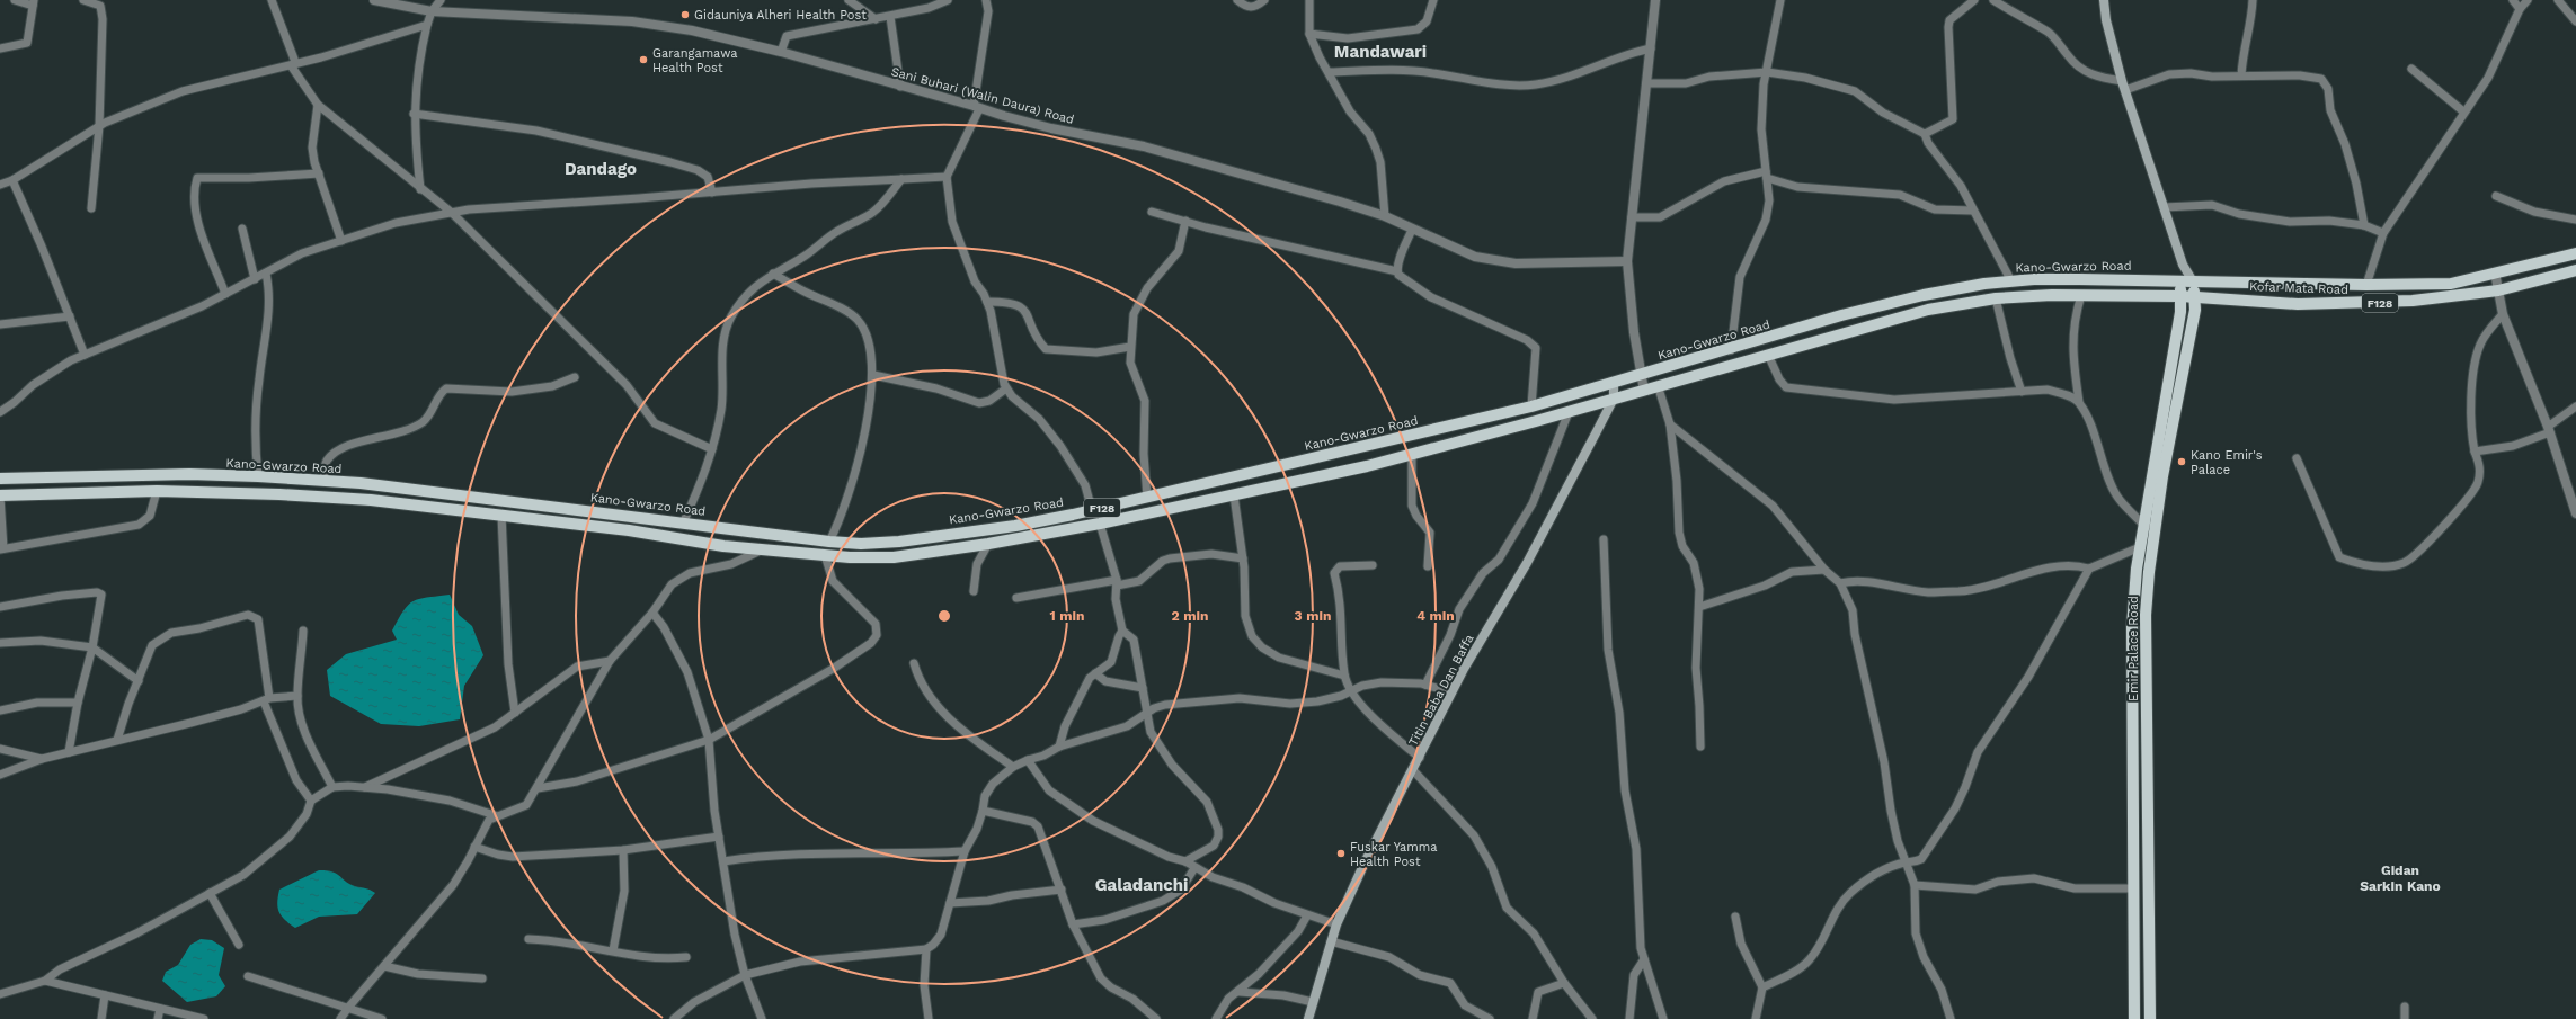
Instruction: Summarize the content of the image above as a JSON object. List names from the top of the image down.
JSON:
{
  "streets": {
    "main road": [
      "Kano-Gwarzo Road",
      "Kofar Mata Road",
      "F128",
      "Emir Palace Road",
      "Titin Baba Dan Baffa"
    ],
    "street": ["Sani Buhari (Walin Daura) Road"]
  },
  "crossings": [
    ["Kano-Gwarzo Road", "Kofar Mata Road"],
    ["Kano-Gwarzo Road", "Emir Palace Road"],
    ["Kano-Gwarzo Road", "Titin Baba Dan Baffa"],
    ["Kofar Mata Road", "F128"],
    ["Kofar Mata Road", "Emir Palace Road"],
    ["F128", "Emir Palace Road"],
    ["F128", "Titin Baba Dan Baffa"]
  ],
  "districts": [
    "Mandawari",
    "Dandago",
    "Gidan Sarkin Kano",
    "Galadanchi"
  ],
  "places": [
    "Gidauniya Alheri Health Post",
    "Garangamawa Health Post",
    "Kano Emir's Palace",
    "Fuskar Yamma Health Post"
  ],
  "rings": [
    "1 min",
    "2 min",
    "3 min",
    "4 min"
  ]
}
